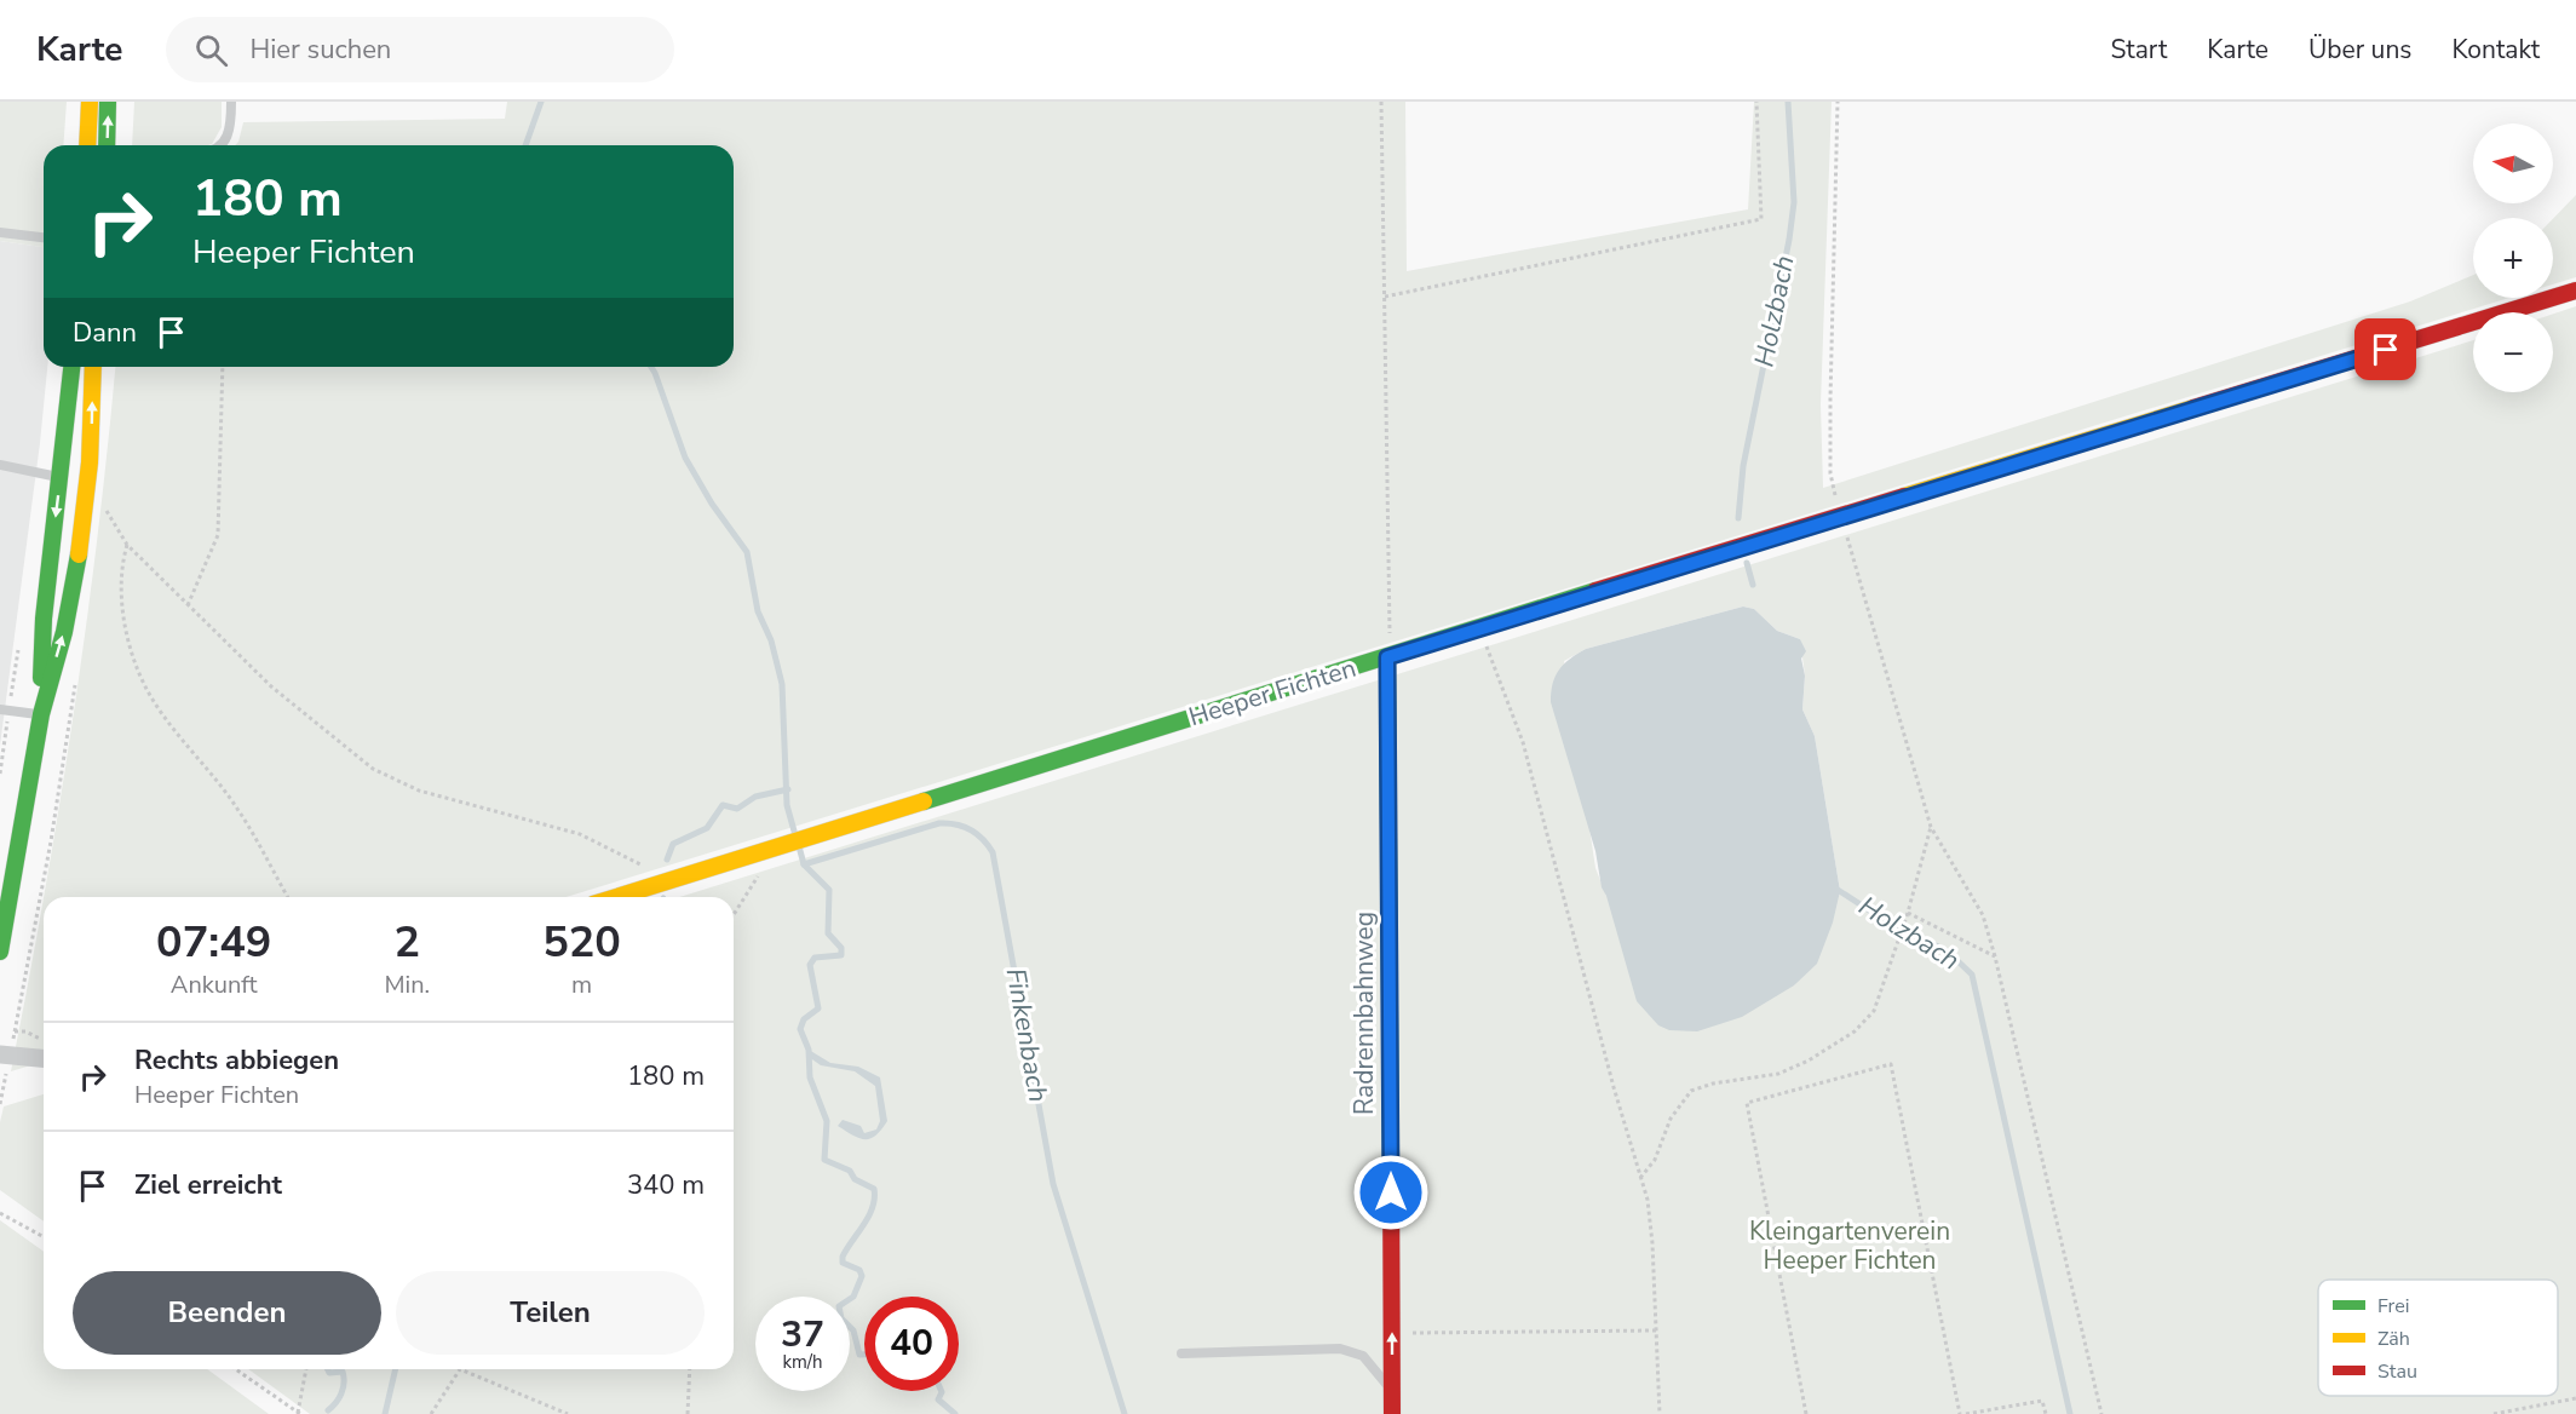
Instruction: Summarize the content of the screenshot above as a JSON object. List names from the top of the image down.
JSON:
{
  "streets": {
    "street": ["Heeper Fichten", "Radrennbahnweg"]
  },
  "crossings": [
    ["Heeper Fichten", "Radrennbahnweg"]
  ],
  "water": ["Holzbach", "Finkenbach"],
  "parks": ["Kleingartenverein Heeper Fichten"],
  "legend": ["Frei", "Zäh", "Stau"],
  "north": "left",
  "page": {
    "header": "Karte",
    "search": "Hier suchen",
    "nav": [
      "Start",
      "Karte",
      "Über uns",
      "Kontakt"
    ],
    "map_buttons": ["+", "−"],
    "turn": ["180 m", "Heeper Fichten"],
    "then": "Dann",
    "eta": [
      "07:49",
      "Ankunft",
      "2",
      "Min.",
      "520",
      "m"
    ],
    "list": [
      {
        "name": "Rechts abbiegen",
        "note": "Heeper Fichten",
        "value": "180 m"
      },
      {
        "name": "Ziel erreicht",
        "value": "340 m"
      }
    ],
    "buttons": ["Beenden", "Teilen"],
    "speed": "37 km/h",
    "limit": "40"
  }
}
